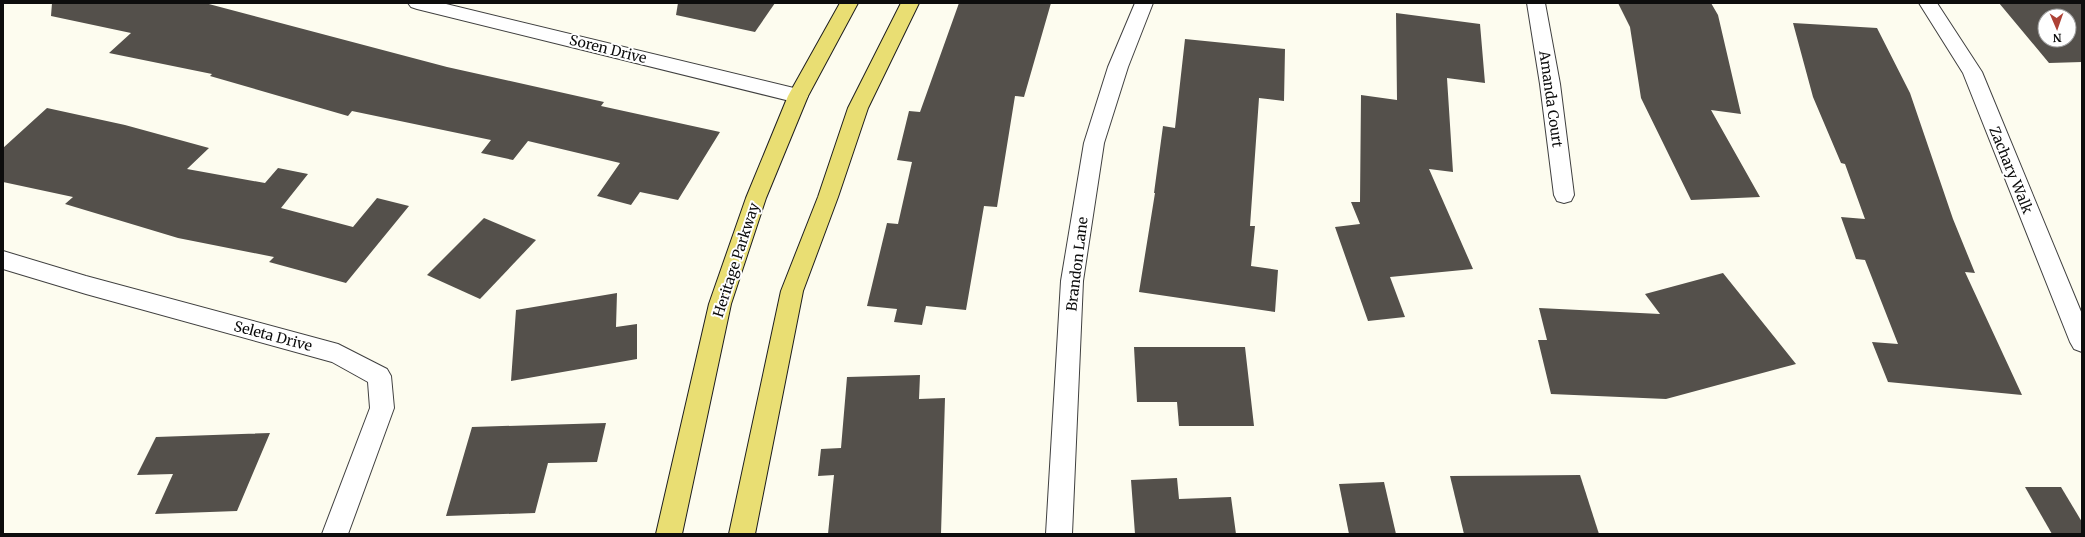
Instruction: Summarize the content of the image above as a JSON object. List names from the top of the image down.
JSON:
{
  "streets": {
    "main road": ["Heritage Parkway"],
    "street": [
      "Soren Drive",
      "Amanda Court",
      "Zachary Walk",
      "Brandon Lane",
      "Seleta Drive"
    ]
  },
  "crossings": [
    ["Soren Drive", "Heritage Parkway"]
  ],
  "north": "bottom"
}
